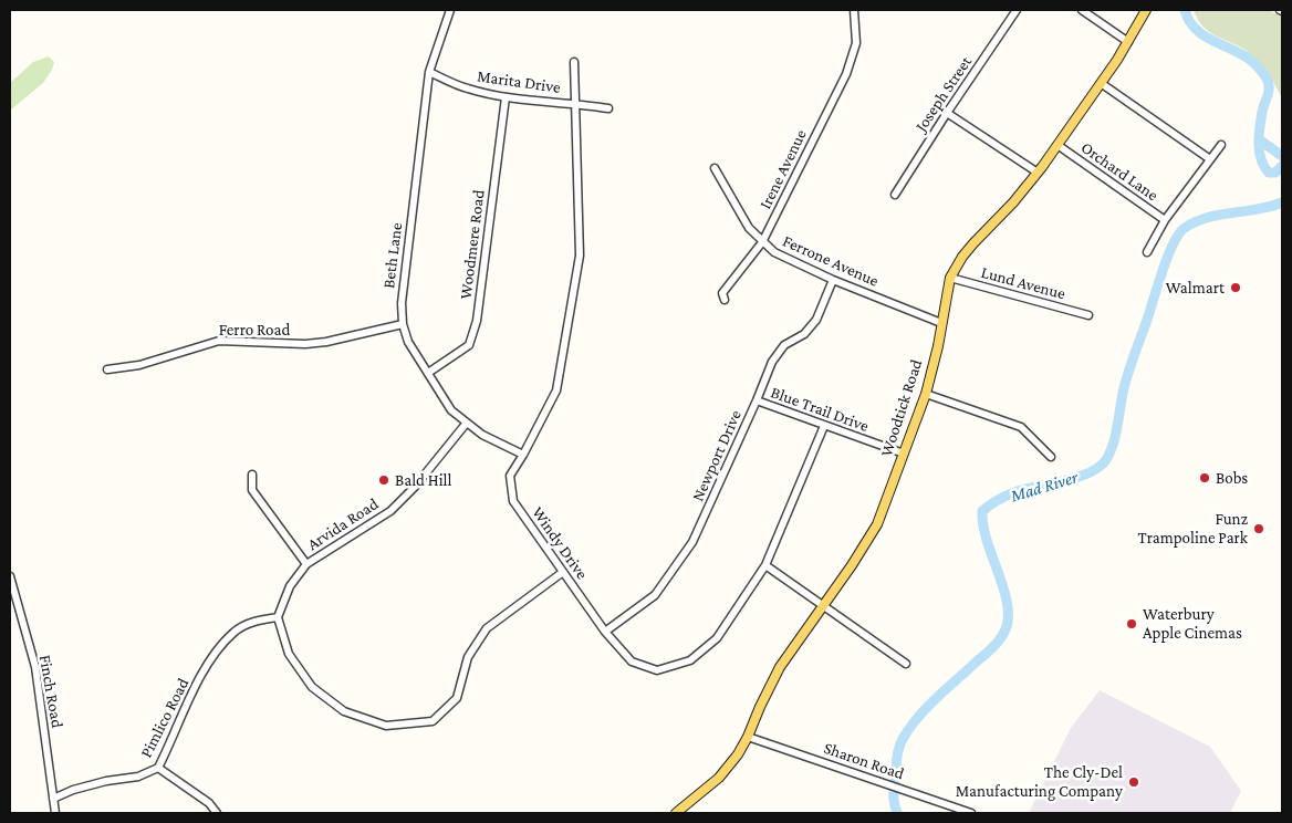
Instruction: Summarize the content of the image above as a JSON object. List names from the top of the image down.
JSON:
{
  "streets": {
    "main road": ["Woodtick Road"],
    "street": [
      "Marita Drive",
      "Joseph Street",
      "Irene Avenue",
      "Orchard Lane",
      "Woodmere Road",
      "Beth Lane",
      "Ferrone Avenue",
      "Lund Avenue",
      "Ferro Road",
      "Blue Trail Drive",
      "Newport Drive",
      "Arvida Road",
      "Windy Drive",
      "Finch Road",
      "Pimlico Road",
      "Sharon Road"
    ]
  },
  "crossings": [
    ["Marita Drive", "Woodmere Road"],
    ["Marita Drive", "Beth Lane"],
    ["Marita Drive", "Windy Drive"],
    ["Irene Avenue", "Ferrone Avenue"],
    ["Orchard Lane", "Woodtick Road"],
    ["Woodmere Road", "Beth Lane"],
    ["Beth Lane", "Ferro Road"],
    ["Beth Lane", "Arvida Road"],
    ["Beth Lane", "Windy Drive"],
    ["Ferrone Avenue", "Woodtick Road"],
    ["Ferrone Avenue", "Newport Drive"],
    ["Lund Avenue", "Woodtick Road"],
    ["Woodtick Road", "Blue Trail Drive"],
    ["Woodtick Road", "Sharon Road"],
    ["Blue Trail Drive", "Newport Drive"],
    ["Blue Trail Drive", "Windy Drive"],
    ["Newport Drive", "Windy Drive"],
    ["Arvida Road", "Pimlico Road"],
    ["Finch Road", "Pimlico Road"]
  ],
  "water": ["Mad River"],
  "places": [
    "Walmart",
    "Bobs",
    "Bald Hill",
    "Funz Trampoline Park",
    "Waterbury Apple Cinemas",
    "The Cly-Del Manufacturing Company"
  ]
}
